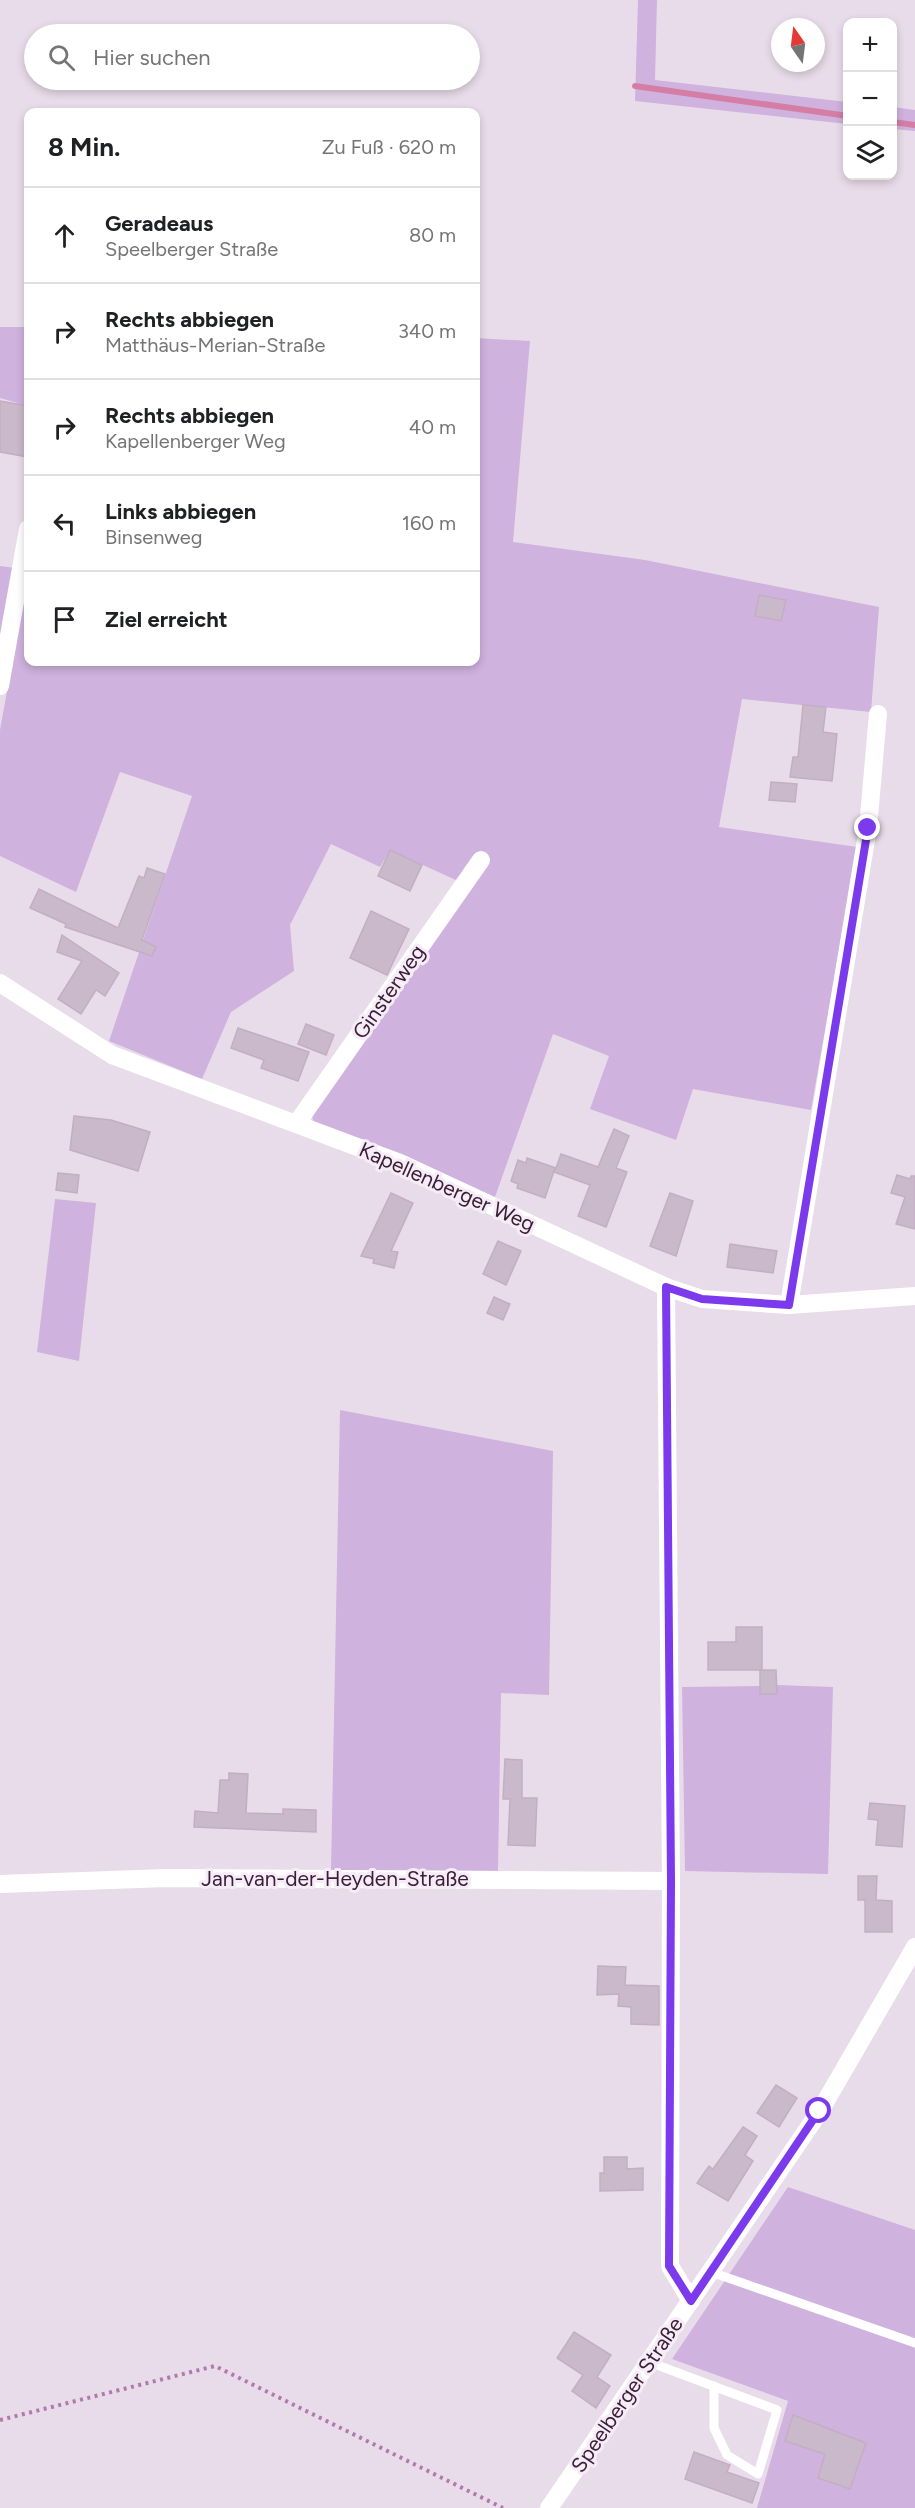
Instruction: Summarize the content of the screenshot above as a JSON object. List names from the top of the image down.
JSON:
{
  "streets": {
    "street": [
      "Ginsterweg",
      "Kapellenberger Weg",
      "Jan-van-der-Heyden-Straße",
      "Speelberger Straße"
    ]
  },
  "crossings": [
    ["Ginsterweg", "Kapellenberger Weg"]
  ],
  "north": "top",
  "page": {
    "map_buttons": ["+", "−"],
    "search": "Hier suchen",
    "heading": ["8 Min.", "Zu Fuß · 620 m"],
    "list": [
      ["Geradeaus", "Speelberger Straße", "80 m"],
      ["Rechts abbiegen", "Matthäus-Merian-Straße", "340 m"],
      ["Rechts abbiegen", "Kapellenberger Weg", "40 m"],
      ["Links abbiegen", "Binsenweg", "160 m"],
      "Ziel erreicht"
    ]
  }
}
